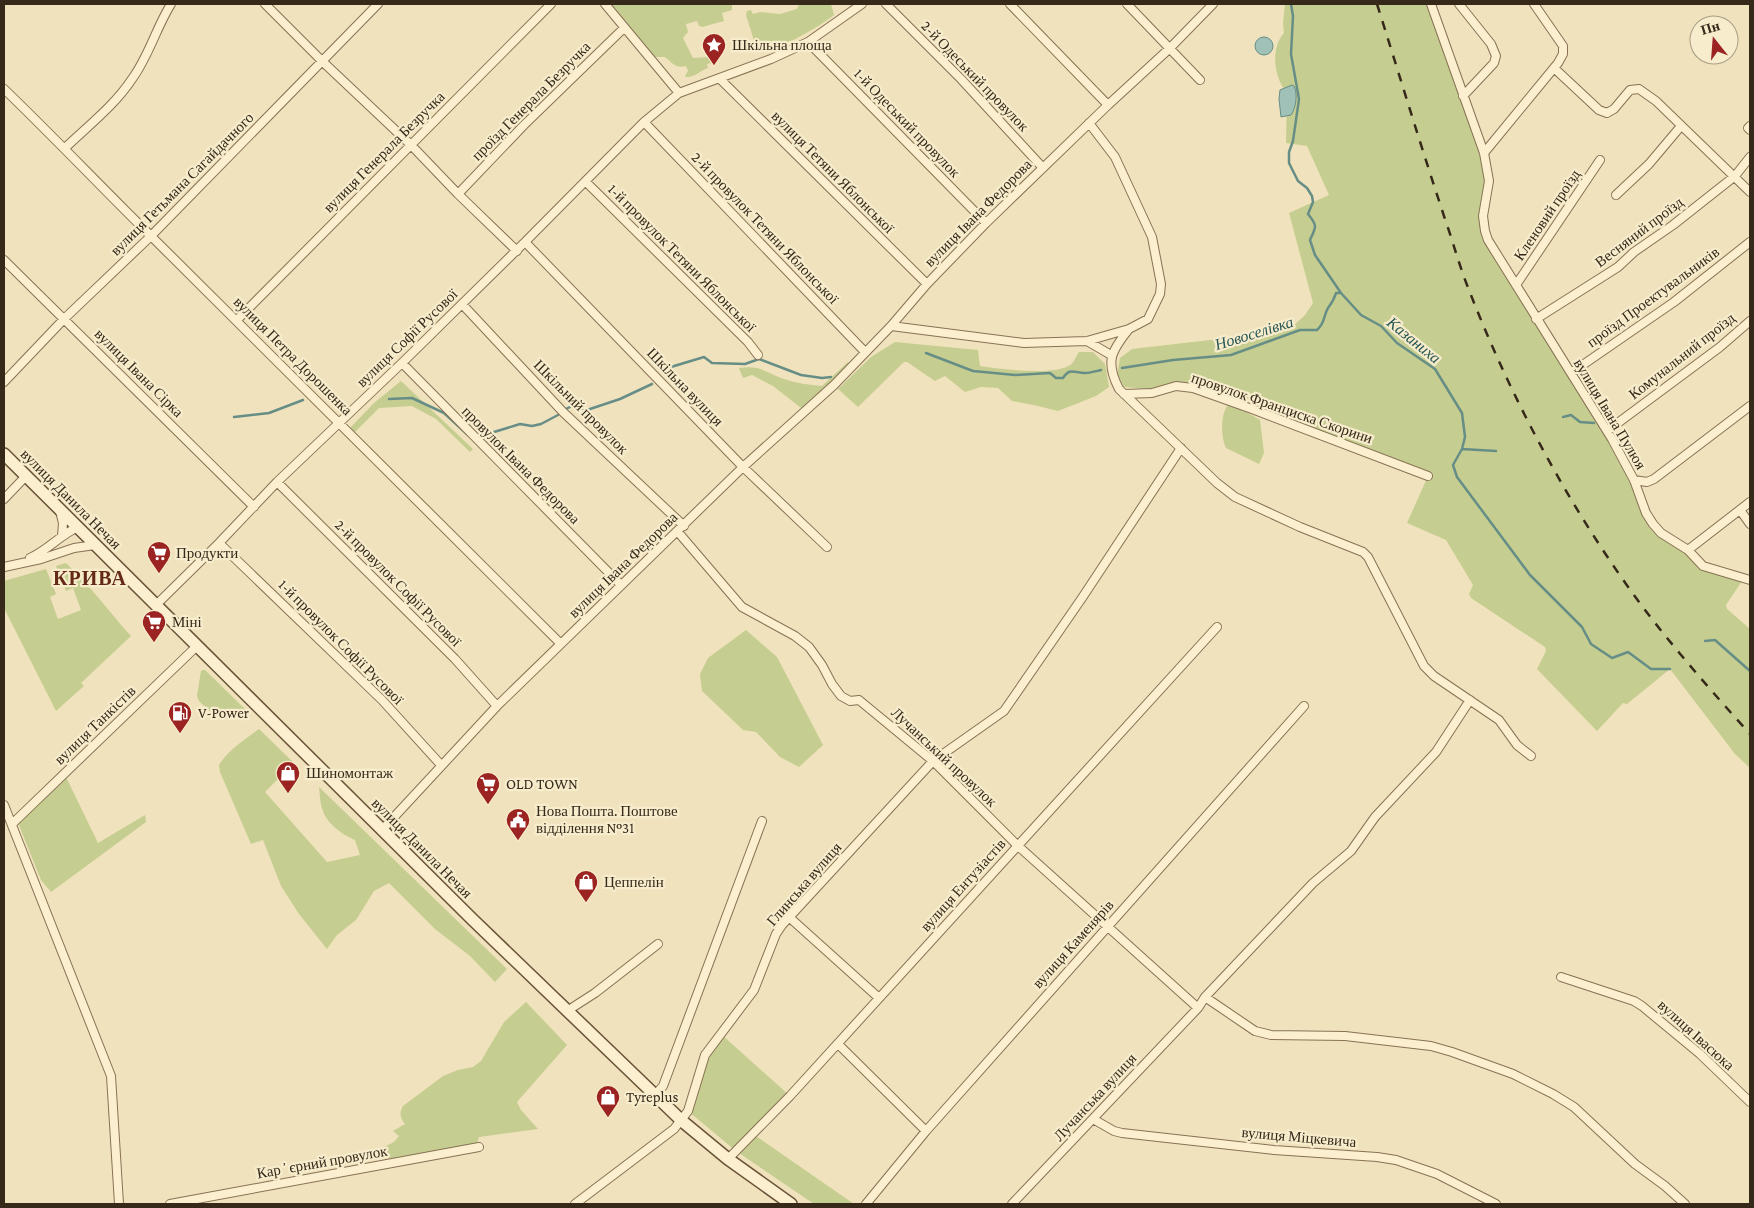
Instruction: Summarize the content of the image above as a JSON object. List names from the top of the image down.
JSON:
{
  "streets": {
    "main road": ["вулиця Данила Нечая"],
    "street": [
      "2-й Одеський провулок",
      "проїзд Генерала Безручка",
      "1-й Одеський провулок",
      "вулиця Генерала Безручка",
      "вулиця Тетяни Яблонської",
      "вулиця Гетьмана Сагайдачного",
      "вулиця Івана Федорова",
      "Кленовий проїзд",
      "2-й провулок Тетяни Яблонської",
      "Весняний проїзд",
      "1-й провулок Тетяни Яблонської",
      "проїзд Проектувальників",
      "вулиця Софії Русової",
      "вулиця Петра Дорошенка",
      "Комунальний проїзд",
      "вулиця Івана Сірка",
      "Шкільна вулиця",
      "Шкільний провулок",
      "провулок Франциска Скорини",
      "вулиця Івана Пулюя",
      "провулок Івана Федорова",
      "2-й провулок Софії Русової",
      "1-й провулок Софії Русової",
      "вулиця Танкістів",
      "Лучанський провулок",
      "Глинська вулиця",
      "вулиця Ентузіастів",
      "вулиця Каменярів",
      "вулиця Івасюка",
      "Лучанська вулиця",
      "вулиця Міцкевича",
      "Карʼєрний провулок"
    ]
  },
  "crossings": [
    ["2-й Одеський провулок", "вулиця Івана Федорова"],
    ["1-й Одеський провулок", "вулиця Івана Федорова"],
    ["вулиця Генерала Безручка", "вулиця Петра Дорошенка"],
    ["вулиця Тетяни Яблонської", "вулиця Івана Федорова"],
    ["вулиця Гетьмана Сагайдачного", "вулиця Петра Дорошенка"],
    ["вулиця Гетьмана Сагайдачного", "вулиця Івана Сірка"],
    ["вулиця Івана Федорова", "2-й провулок Тетяни Яблонської"],
    ["вулиця Івана Федорова", "вулиця Петра Дорошенка"],
    ["вулиця Івана Федорова", "Шкільна вулиця"],
    ["вулиця Івана Федорова", "Шкільний провулок"],
    ["вулиця Івана Федорова", "провулок Івана Федорова"],
    ["вулиця Івана Федорова", "вулиця Данила Нечая"],
    ["вулиця Івана Федорова", "2-й провулок Софії Русової"],
    ["вулиця Івана Федорова", "1-й провулок Софії Русової"],
    ["вулиця Івана Федорова", "Лучанський провулок"],
    ["Кленовий проїзд", "вулиця Івана Пулюя"],
    ["2-й провулок Тетяни Яблонської", "вулиця Софії Русової"],
    ["Весняний проїзд", "вулиця Івана Пулюя"],
    ["1-й провулок Тетяни Яблонської", "вулиця Софії Русової"],
    ["проїзд Проектувальників", "вулиця Івана Пулюя"],
    ["вулиця Софії Русової", "вулиця Петра Дорошенка"],
    ["вулиця Софії Русової", "вулиця Івана Сірка"],
    ["вулиця Софії Русової", "Шкільна вулиця"],
    ["вулиця Софії Русової", "Шкільний провулок"],
    ["вулиця Софії Русової", "провулок Івана Федорова"],
    ["вулиця Софії Русової", "вулиця Данила Нечая"],
    ["вулиця Софії Русової", "2-й провулок Софії Русової"],
    ["вулиця Софії Русової", "1-й провулок Софії Русової"],
    ["Комунальний проїзд", "вулиця Івана Пулюя"],
    ["Шкільний провулок", "Лучанський провулок"],
    ["вулиця Данила Нечая", "вулиця Танкістів"],
    ["вулиця Данила Нечая", "Глинська вулиця"],
    ["вулиця Данила Нечая", "вулиця Ентузіастів"],
    ["Лучанський провулок", "Глинська вулиця"],
    ["Лучанський провулок", "вулиця Ентузіастів"],
    ["Лучанський провулок", "вулиця Каменярів"],
    ["Лучанський провулок", "Лучанська вулиця"],
    ["Лучанська вулиця", "вулиця Міцкевича"]
  ],
  "districts": ["КРИВА"],
  "water": ["Новоселівка", "Казаниха"],
  "places": {
    "place": ["Шкільна площа"],
    "supermarket": ["Продукти", "Міні", "OLD TOWN"],
    "fuel station": ["V-Power"],
    "shop": ["Шиномонтаж", "Цеппелін", "Tyreplus"],
    "public building": ["Нова Пошта. Поштове відділення №31"]
  },
  "north": "top"
}
